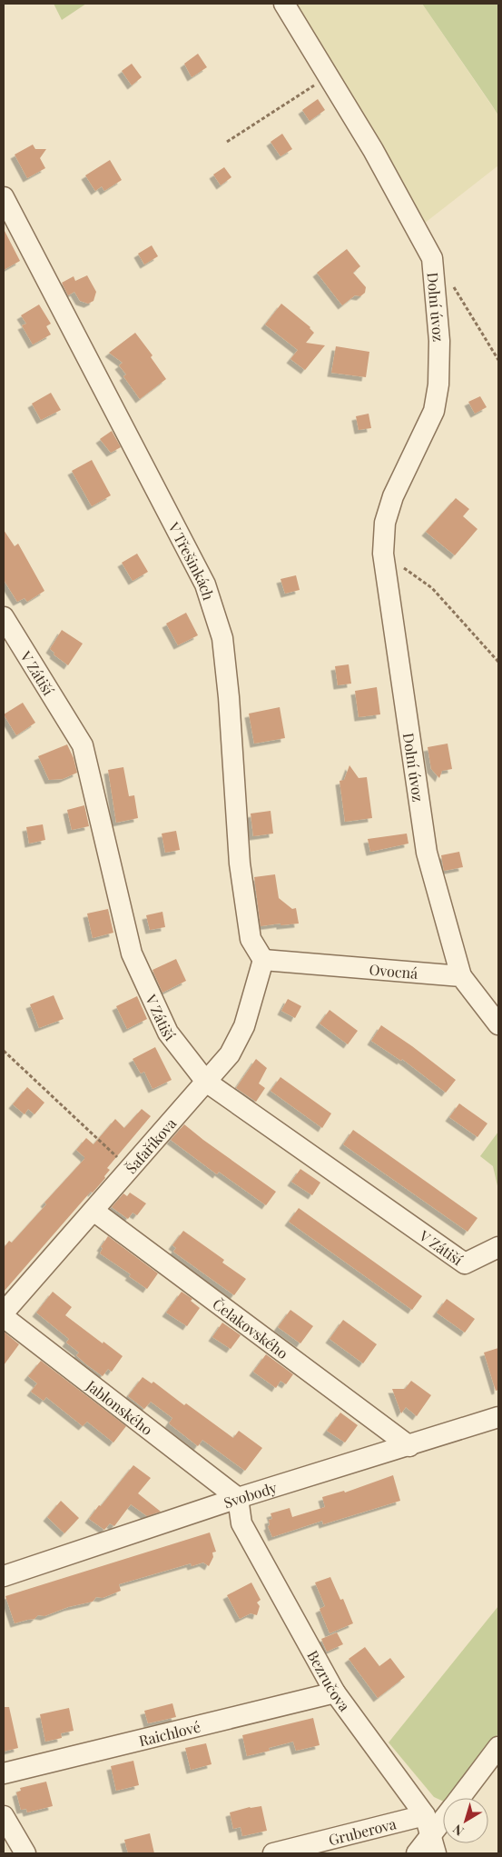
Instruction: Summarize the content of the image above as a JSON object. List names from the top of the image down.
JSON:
{
  "streets": {
    "street": [
      "Dolní úvoz",
      "V Třešinkách",
      "V Zátiší",
      "Ovocná",
      "Šafaříkova",
      "Čelakovského",
      "Jablonského",
      "Svobody",
      "Bezručova",
      "Raichlové",
      "Gruberova"
    ]
  },
  "crossings": [
    ["Dolní úvoz", "Ovocná"],
    ["V Třešinkách", "Ovocná"],
    ["V Třešinkách", "Šafaříkova"],
    ["V Zátiší", "Šafaříkova"],
    ["Ovocná", "Šafaříkova"],
    ["Šafaříkova", "Čelakovského"],
    ["Čelakovského", "Svobody"],
    ["Jablonského", "Svobody"],
    ["Jablonského", "Bezručova"],
    ["Svobody", "Bezručova"],
    ["Bezručova", "Raichlové"],
    ["Bezručova", "Gruberova"]
  ],
  "north": "bottom left"
}
